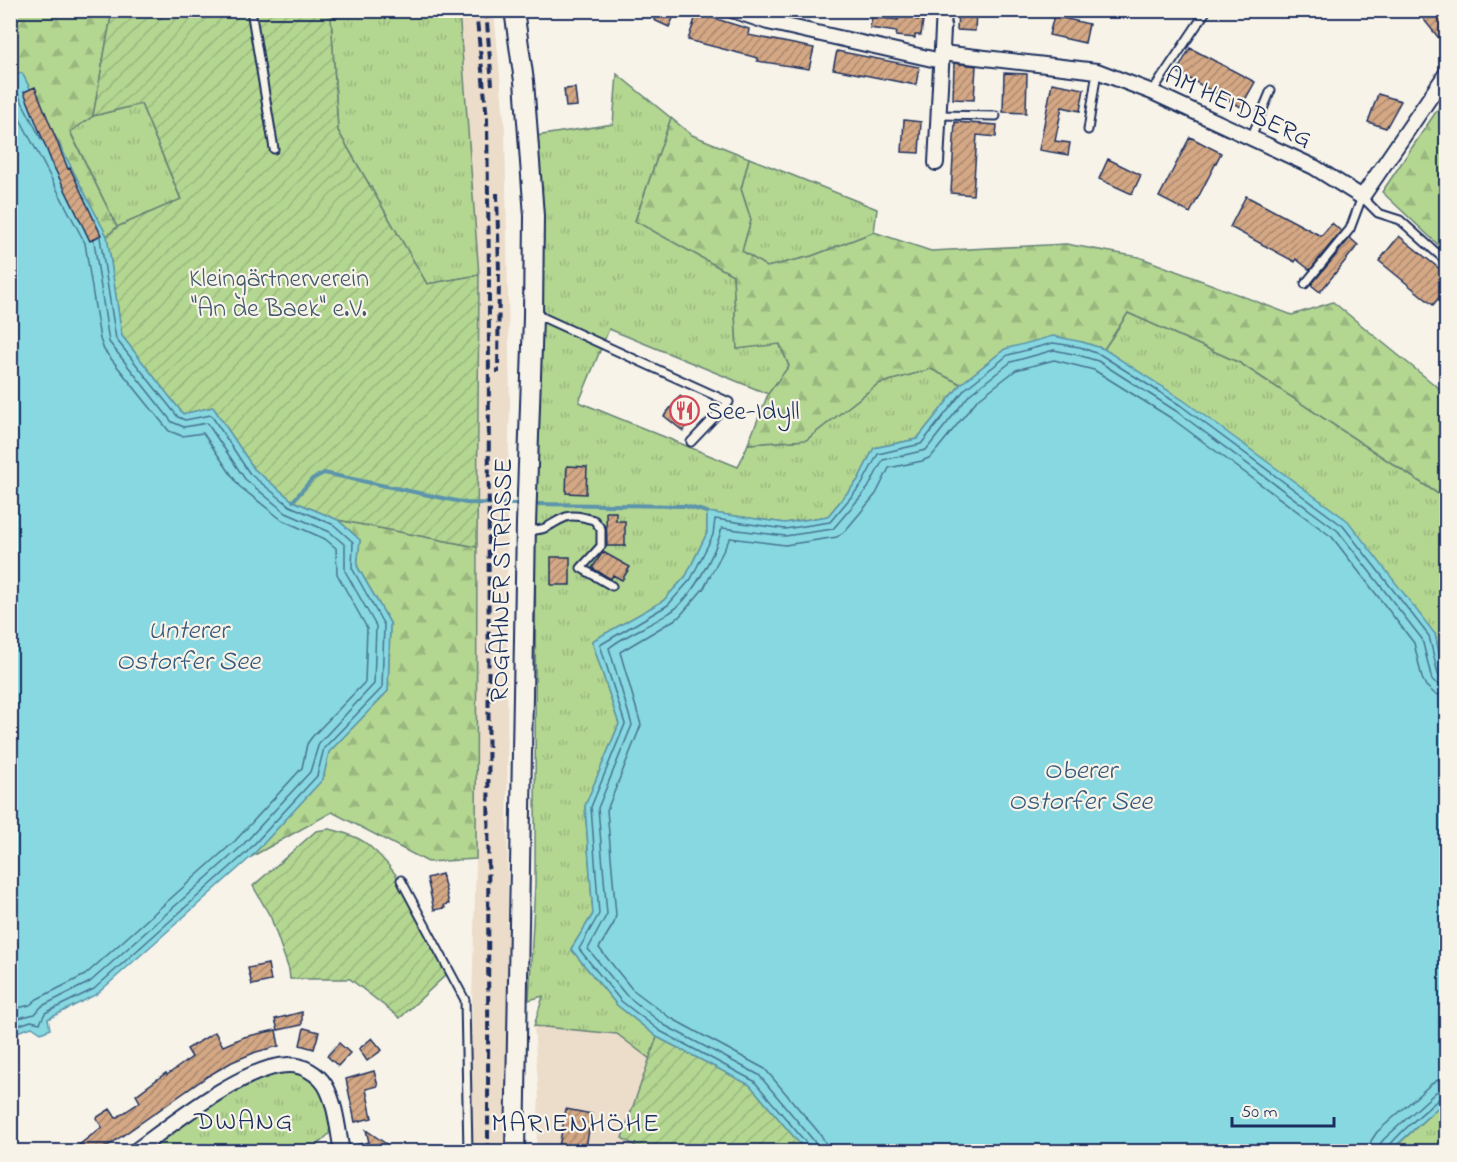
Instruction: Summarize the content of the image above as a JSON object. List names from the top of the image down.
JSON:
{
  "streets": {
    "street": ["AM HEIDBERG", "ROGAHNER STRASSE"]
  },
  "districts": ["DWANG", "MARIENHÖHE"],
  "water": ["Unterer Ostorfer See", "Oberer Ostorfer See"],
  "parks": ["Kleingärtnerverein \"An de Baek\" e.V."],
  "places": {
    "restaurant": ["See-Idyll"]
  },
  "scale_bar": "50 m"
}
